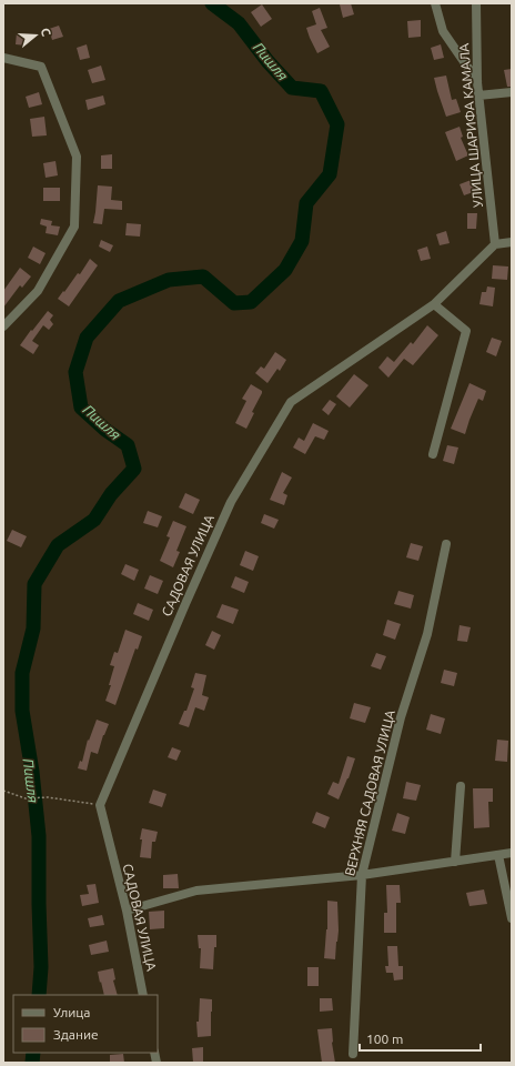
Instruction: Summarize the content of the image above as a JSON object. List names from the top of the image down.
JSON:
{
  "streets": {
    "street": ["УЛИЦА ШАРИФА КАМАЛА", "САДОВАЯ УЛИЦА", "ВЕРХНЯЯ САДОВАЯ УЛИЦА"]
  },
  "crossings": [
    ["УЛИЦА ШАРИФА КАМАЛА", "САДОВАЯ УЛИЦА"]
  ],
  "water": ["Пишля"],
  "legend": ["Улица", "Здание"],
  "scale_bar": "100 m",
  "north": "right"
}
